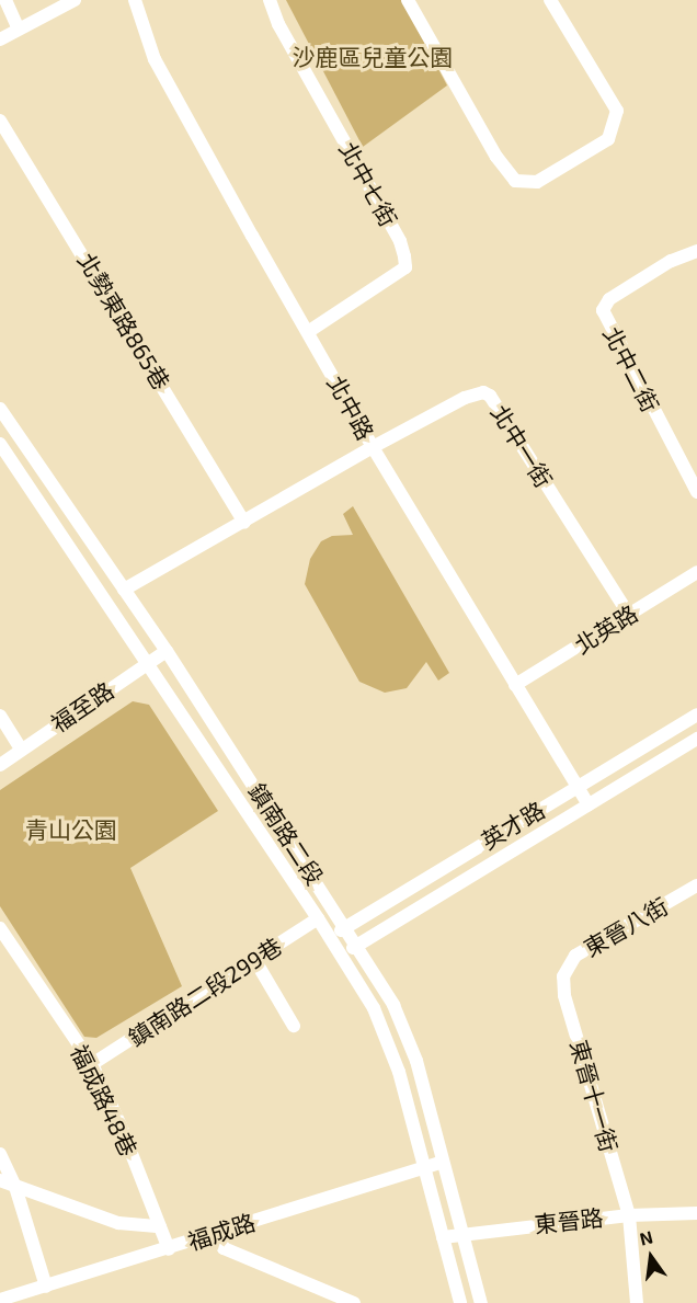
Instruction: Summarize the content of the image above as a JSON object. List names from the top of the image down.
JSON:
{
  "streets": {
    "street": [
      "北中七街",
      "北勢東路865巷",
      "北中二街",
      "北中路",
      "北中一街",
      "北英路",
      "福至路",
      "英才路",
      "鎮南路二段",
      "東晉八街",
      "鎮南路二段299巷",
      "東晉十一街",
      "福成路48巷",
      "東晉路",
      "福成路"
    ]
  },
  "crossings": [
    ["北中七街", "北中路"],
    ["北勢東路865巷", "北中一街"],
    ["北中路", "北中一街"],
    ["北中路", "北英路"],
    ["北中路", "英才路"],
    ["北中一街", "北英路"],
    ["北中一街", "鎮南路二段"],
    ["福至路", "鎮南路二段"],
    ["英才路", "鎮南路二段"],
    ["鎮南路二段", "鎮南路二段299巷"],
    ["鎮南路二段", "東晉路"],
    ["鎮南路二段", "福成路"],
    ["東晉八街", "東晉十一街"],
    ["鎮南路二段299巷", "福成路48巷"],
    ["東晉十一街", "東晉路"],
    ["福成路48巷", "福成路"]
  ],
  "parks": ["沙鹿區兒童公園", "青山公園"],
  "north": "top"
}
